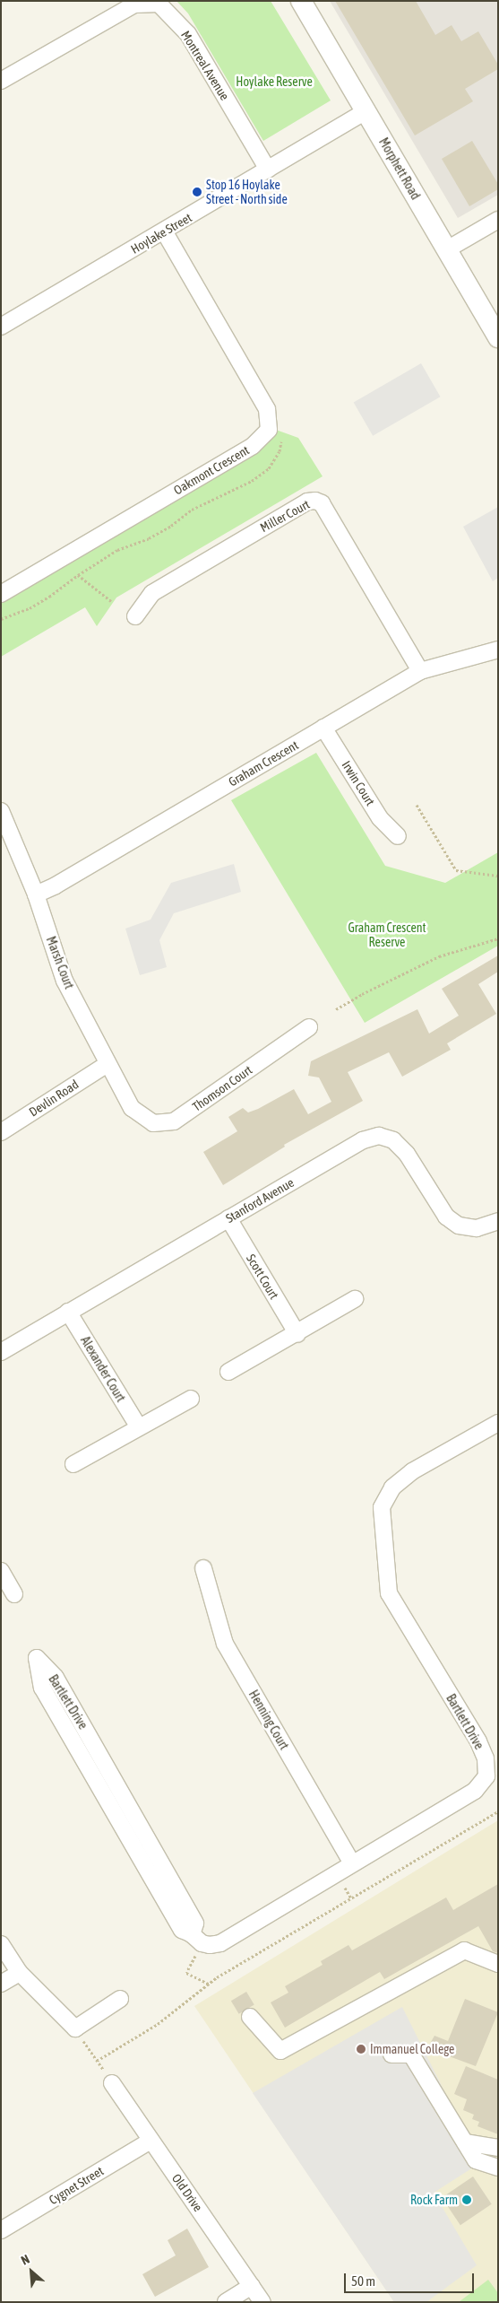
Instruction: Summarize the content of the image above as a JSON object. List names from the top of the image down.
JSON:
{
  "streets": {
    "street": [
      "Montreal Avenue",
      "Morphett Road",
      "Hoylake Street",
      "Oakmont Crescent",
      "Miller Court",
      "Graham Crescent",
      "Irwin Court",
      "Marsh Court",
      "Thomson Court",
      "Devlin Road",
      "Stanford Avenue",
      "Scott Court",
      "Alexander Court",
      "Bartlett Drive",
      "Henning Court",
      "Cygnet Street",
      "Old Drive"
    ]
  },
  "crossings": [
    ["Montreal Avenue", "Hoylake Street"],
    ["Morphett Road", "Hoylake Street"],
    ["Hoylake Street", "Oakmont Crescent"],
    ["Miller Court", "Graham Crescent"],
    ["Graham Crescent", "Irwin Court"],
    ["Graham Crescent", "Marsh Court"],
    ["Marsh Court", "Thomson Court"],
    ["Marsh Court", "Devlin Road"],
    ["Stanford Avenue", "Scott Court"],
    ["Stanford Avenue", "Alexander Court"],
    ["Bartlett Drive", "Henning Court"],
    ["Cygnet Street", "Old Drive"]
  ],
  "parks": ["Hoylake Reserve", "Graham Crescent Reserve"],
  "places": ["Stop 16 Hoylake Street - North side", "Immanuel College", "Rock Farm"],
  "scale_bar": "50 m",
  "north": "top left"
}
